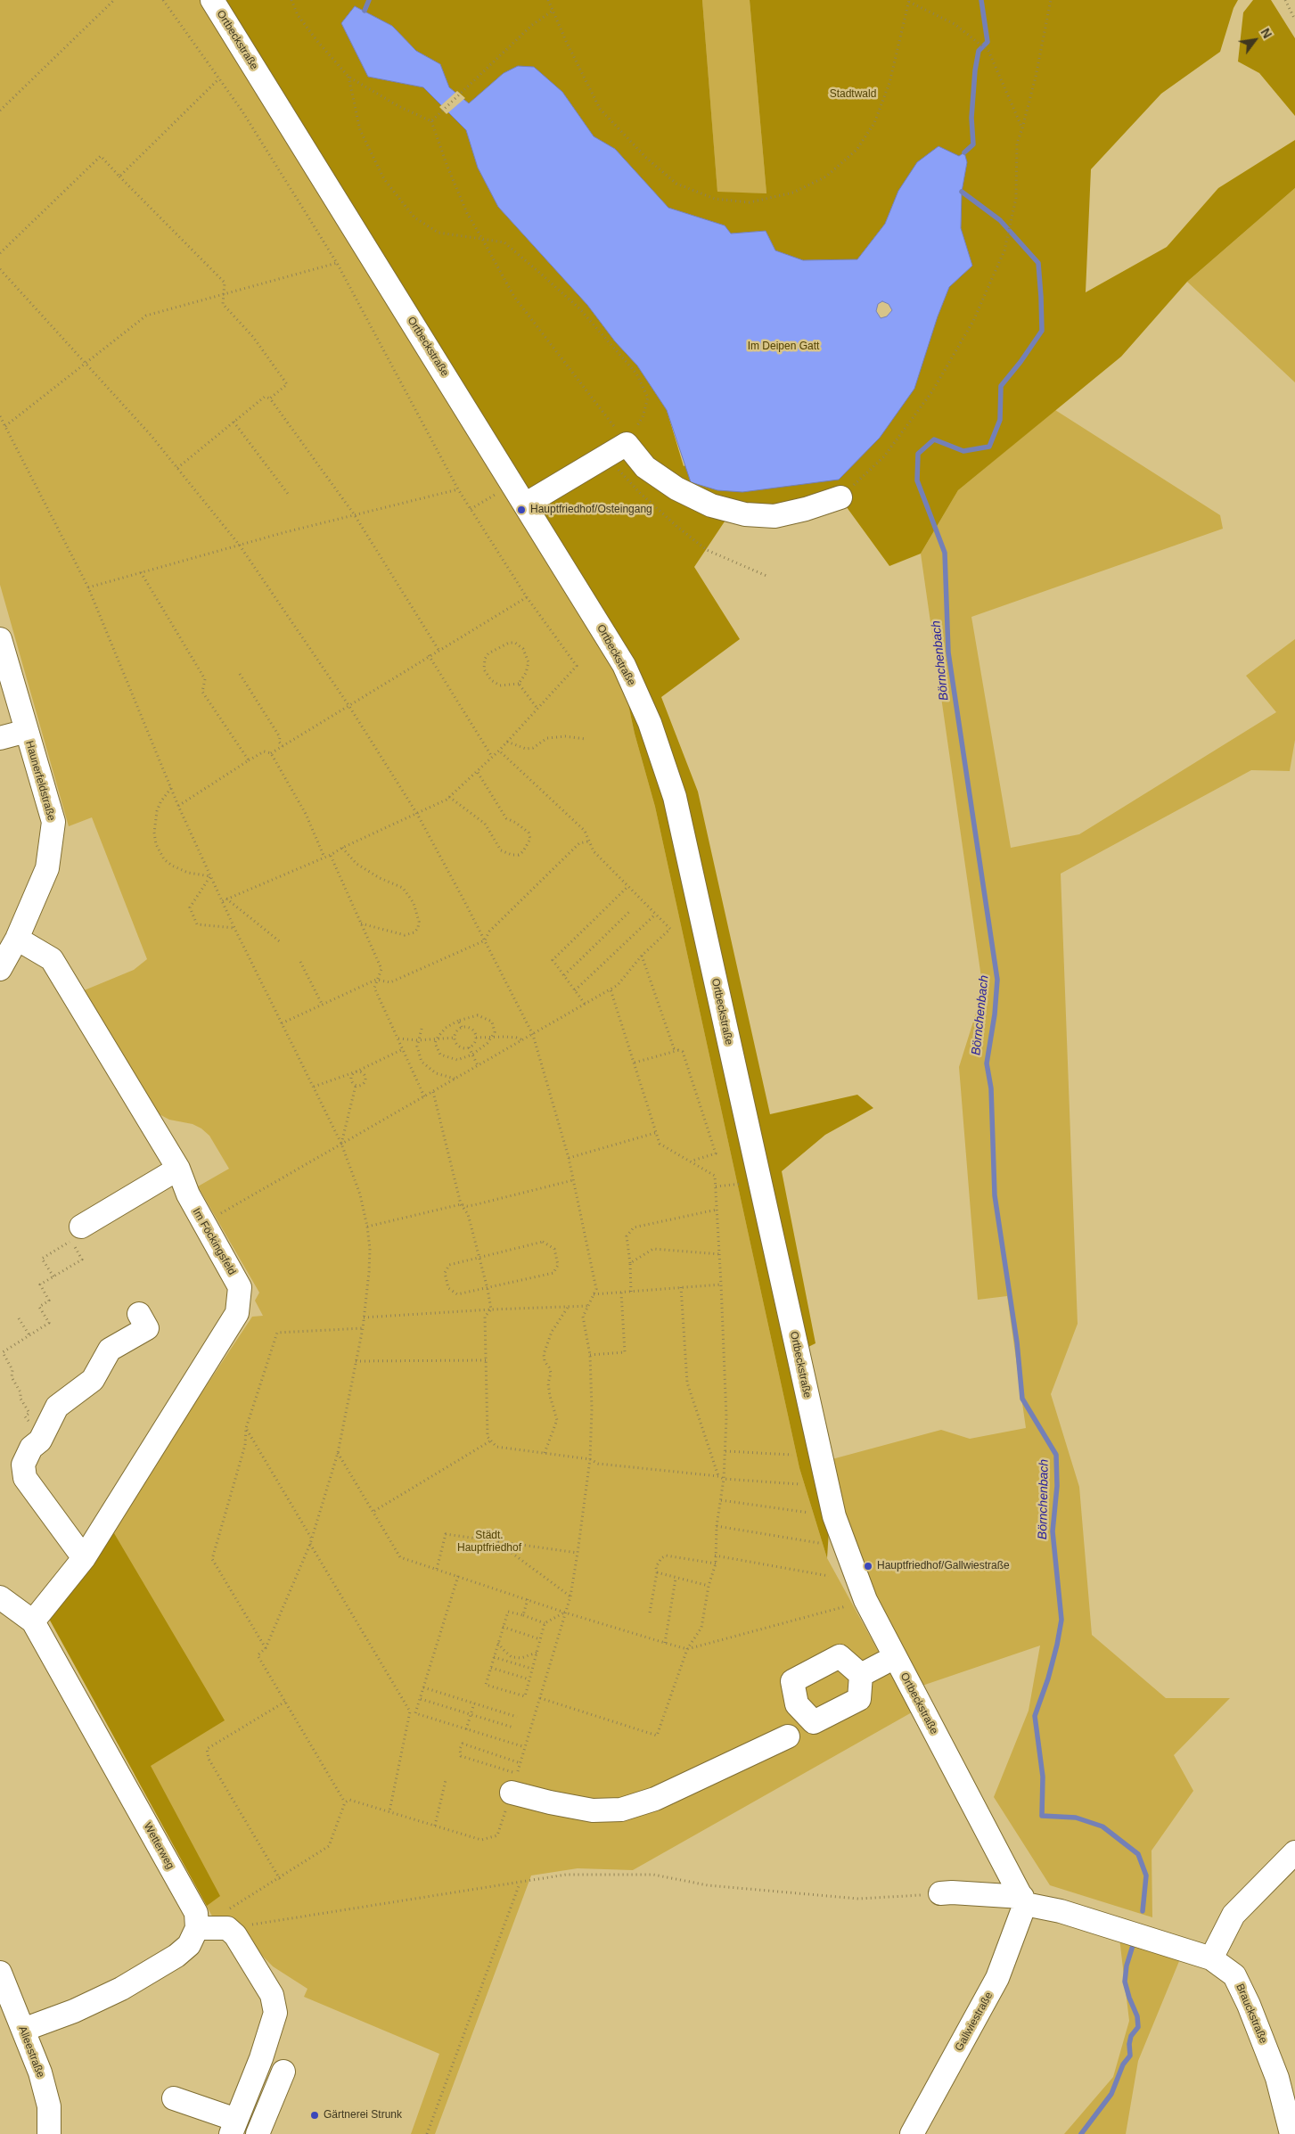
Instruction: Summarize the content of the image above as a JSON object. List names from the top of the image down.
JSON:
{
  "streets": {
    "street": [
      "Ortbeckstraße",
      "Haunerfeldstraße",
      "Im Föckingsfeld",
      "Wetterweg",
      "Brauckstraße",
      "Gallwiestraße",
      "Alleestraße"
    ]
  },
  "crossings": [
    ["Ortbeckstraße", "Gallwiestraße"],
    ["Haunerfeldstraße", "Im Föckingsfeld"],
    ["Im Föckingsfeld", "Wetterweg"]
  ],
  "water": ["Börnchenbach"],
  "parks": ["Stadtwald", "Im Deipen Gatt", "Städt. Hauptfriedhof"],
  "places": ["Hauptfriedhof/Osteingang", "Hauptfriedhof/Gallwiestraße", "Gärtnerei Strunk"],
  "north": "top right"
}
